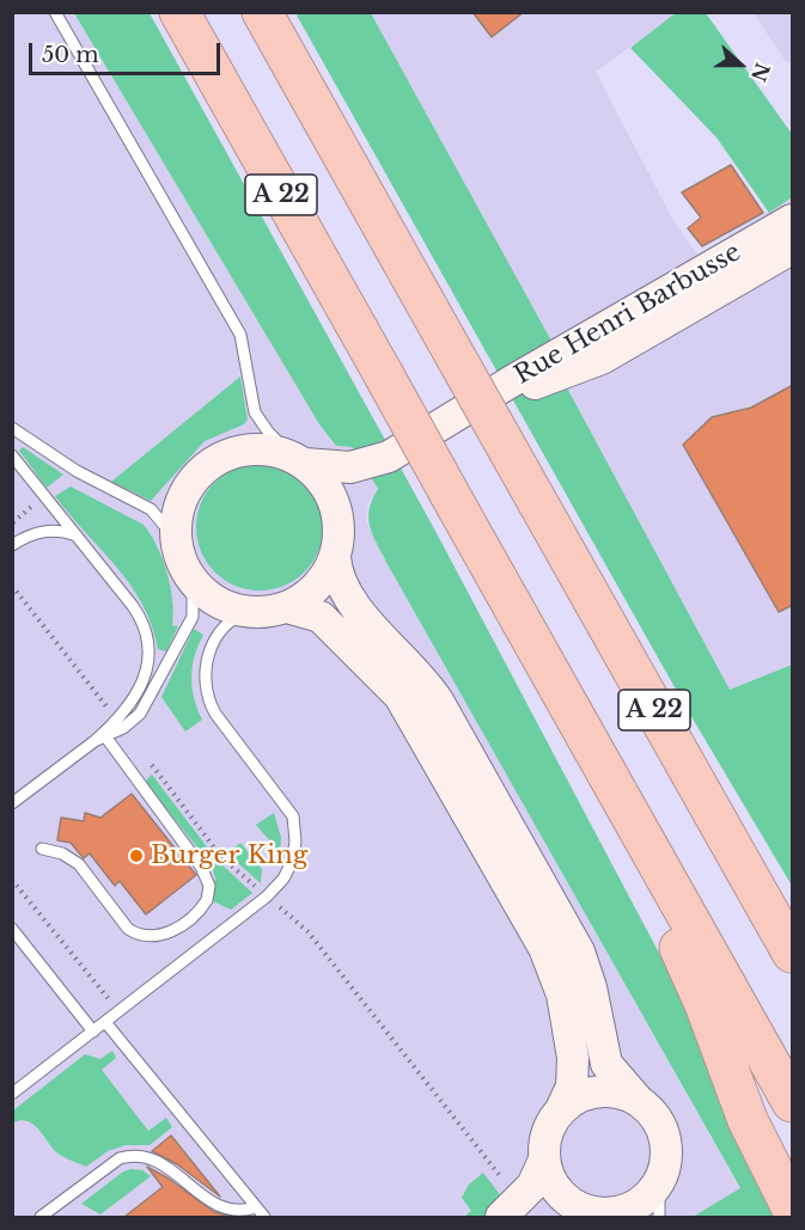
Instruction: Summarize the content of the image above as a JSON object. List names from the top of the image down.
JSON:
{
  "streets": {
    "highway": ["A 22"],
    "street": ["Rue Henri Barbusse"]
  },
  "places": ["Burger King"],
  "scale_bar": "50 m",
  "north": "right"
}
